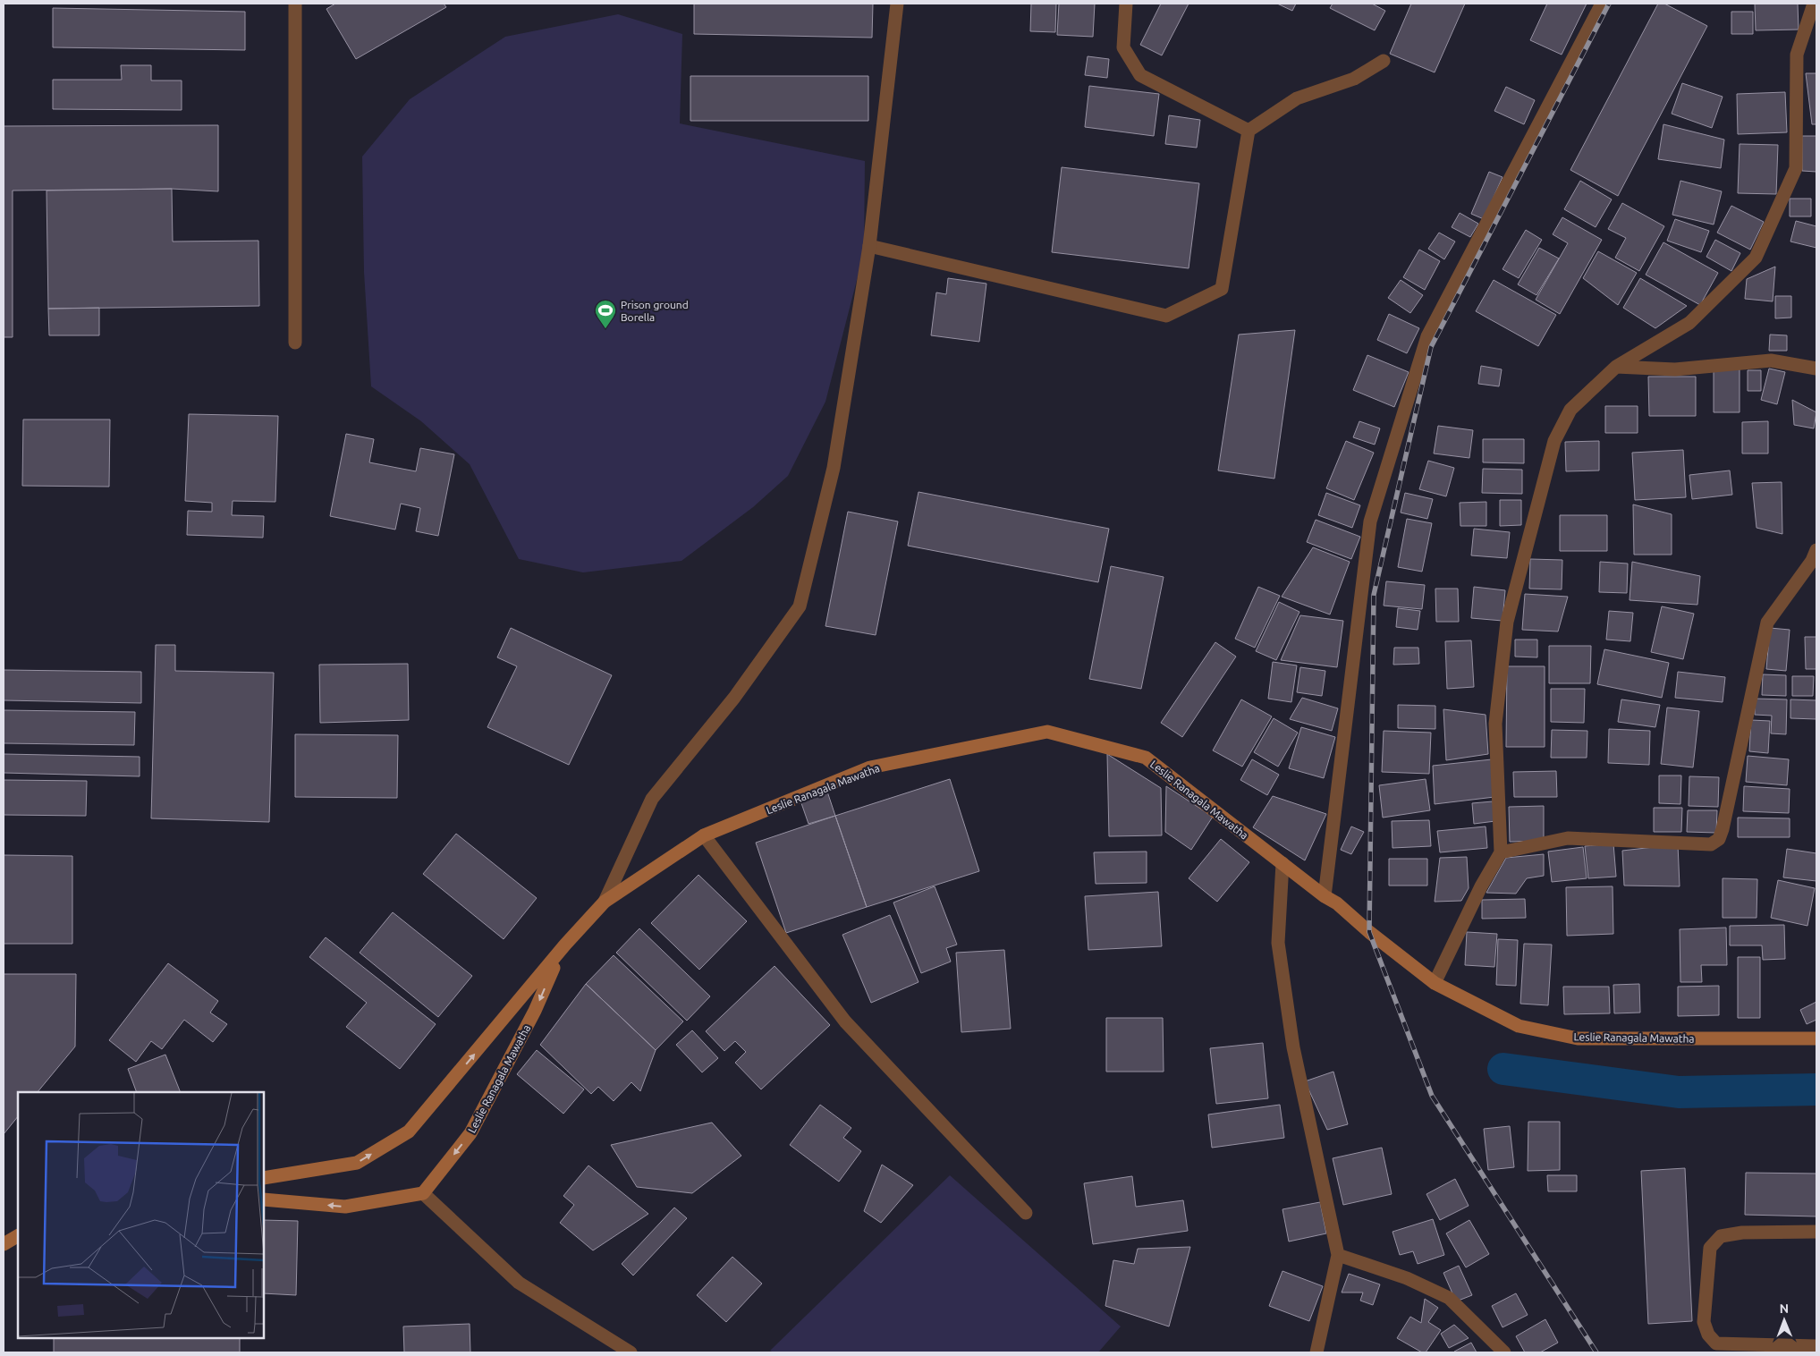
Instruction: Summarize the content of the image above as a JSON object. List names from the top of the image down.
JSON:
{
  "streets": {
    "street": ["Leslie Ranagala Mawatha"]
  },
  "places": {
    "sports": ["Prison ground Borella"]
  },
  "north": "top"
}
